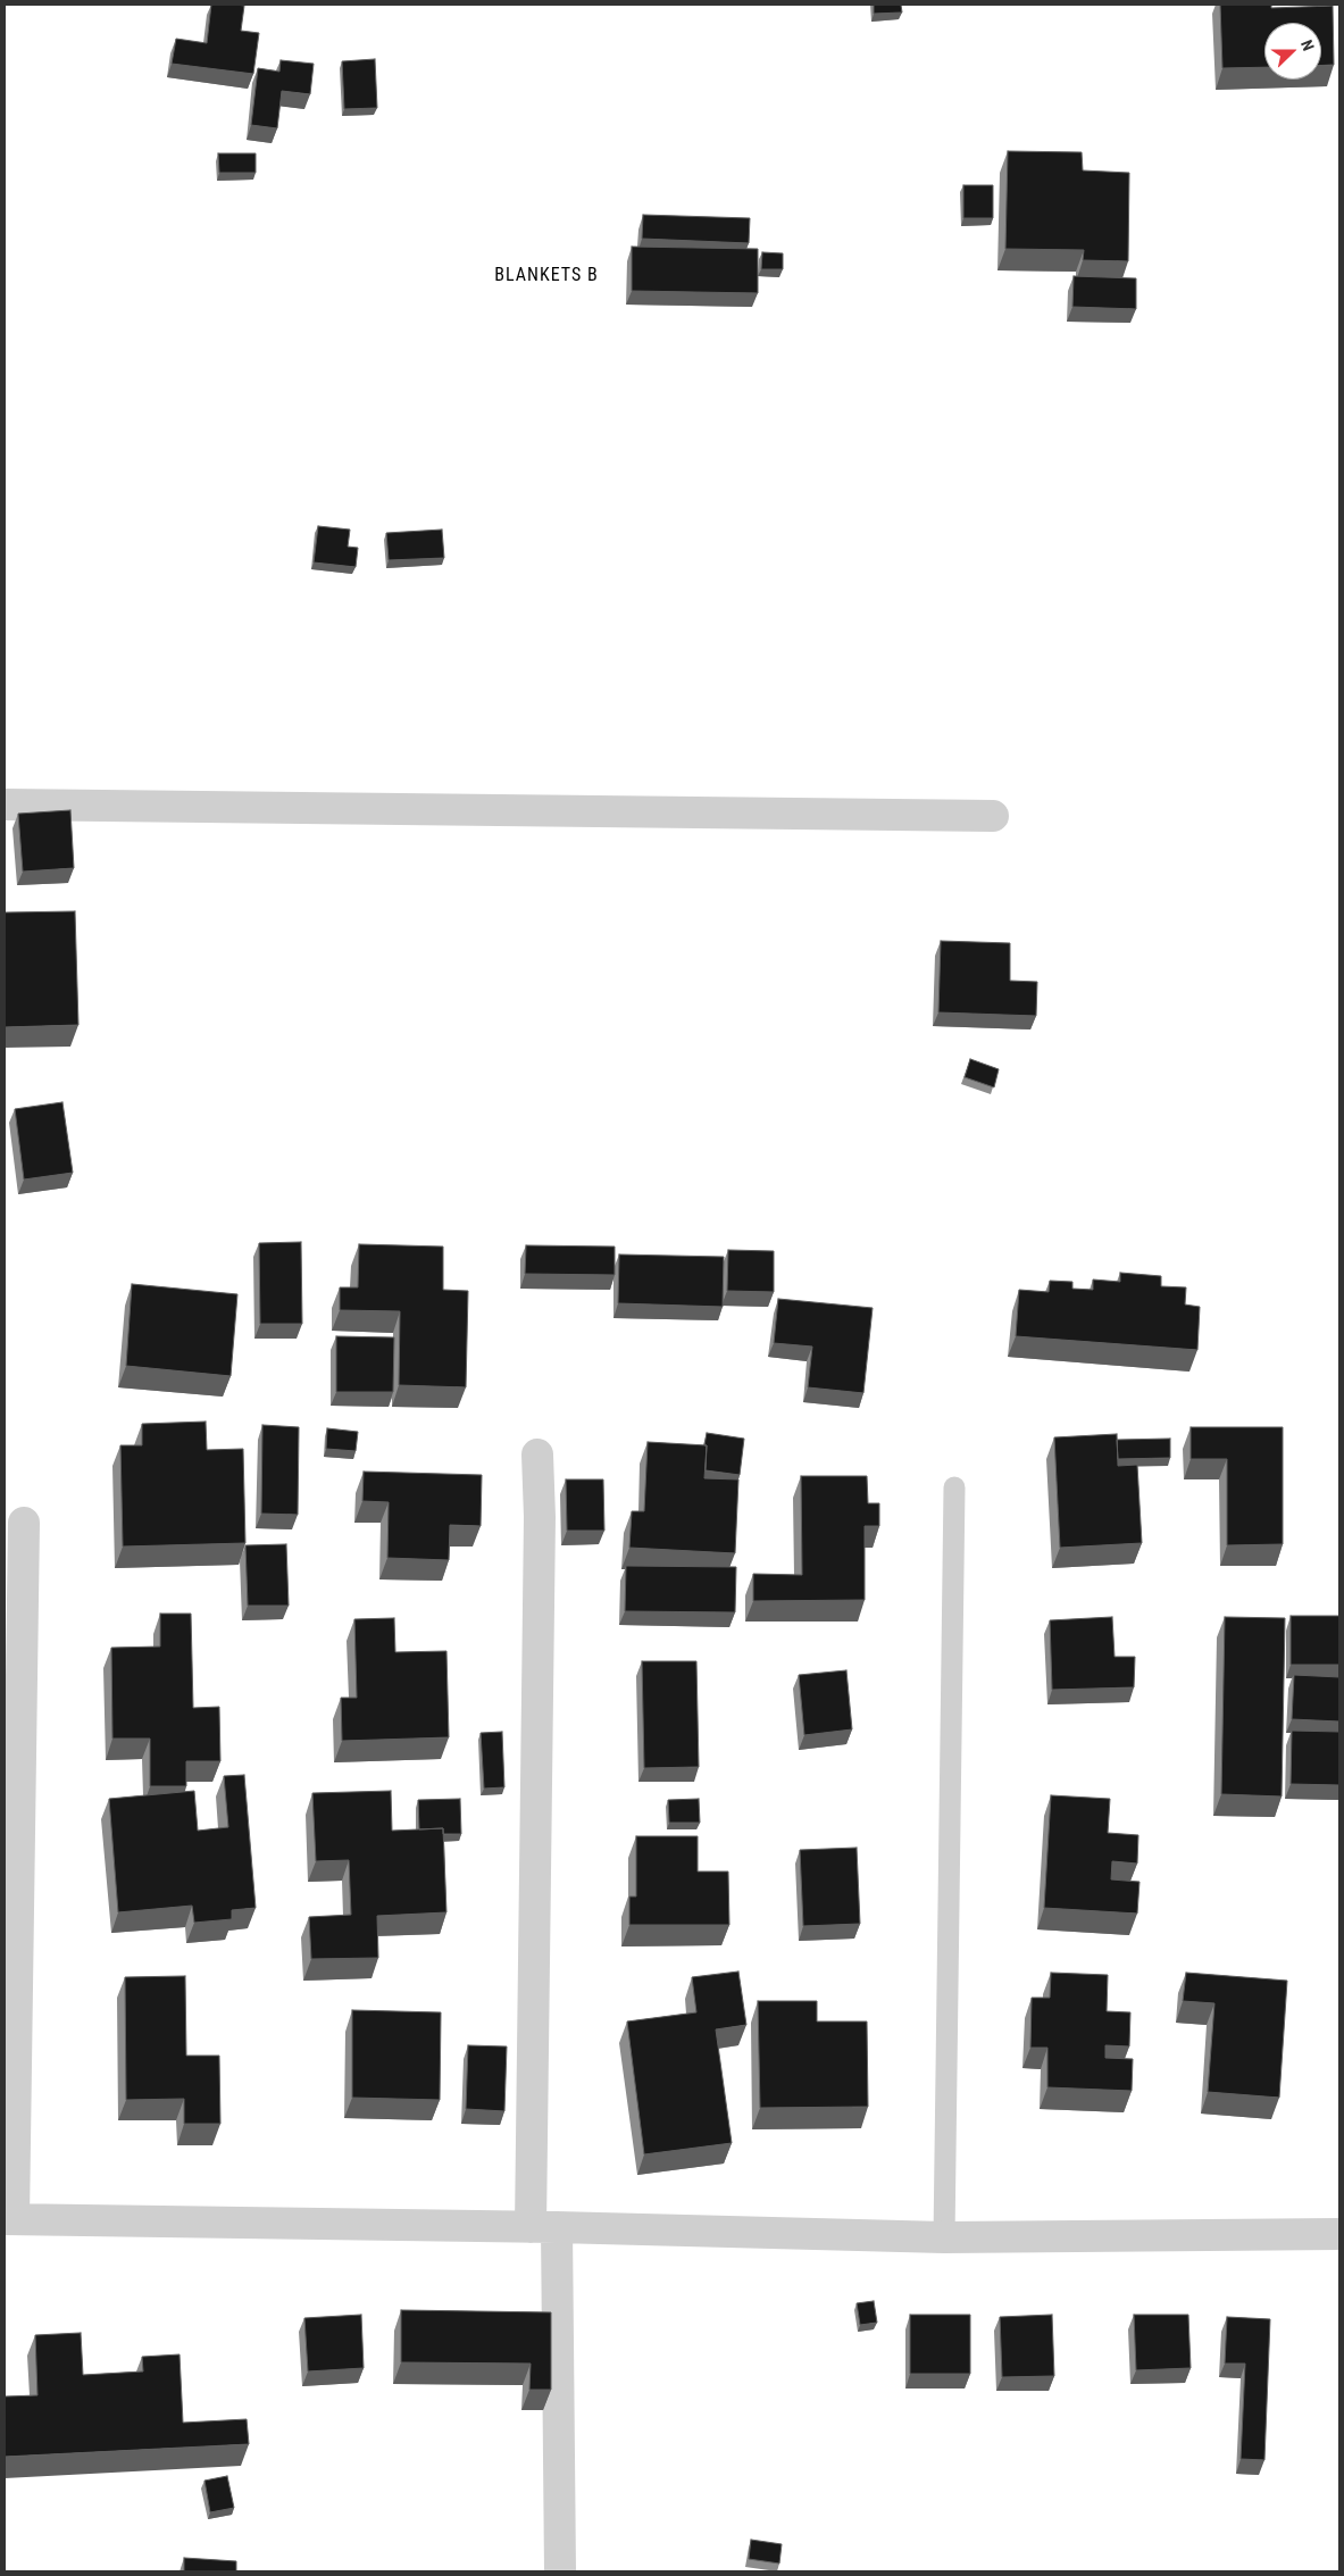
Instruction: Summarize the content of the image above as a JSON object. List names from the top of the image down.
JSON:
{
  "districts": ["BLANKETS B"],
  "north": "right"
}
